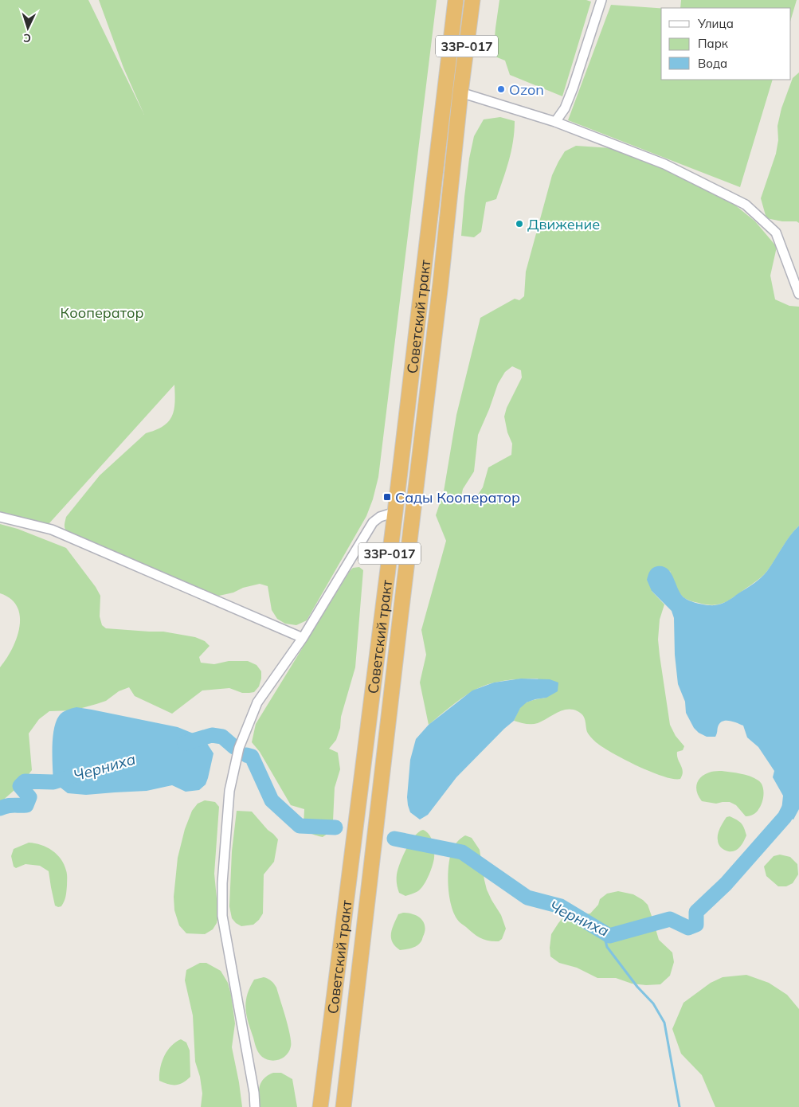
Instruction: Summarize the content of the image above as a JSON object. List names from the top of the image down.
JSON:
{
  "streets": {
    "highway": ["33Р-017", "Советский тракт"]
  },
  "water": ["Черниха"],
  "parks": ["Кооператор"],
  "places": {
    "other": ["Ozon", "Движение"],
    "transit": ["Сады Кооператор"]
  },
  "legend": ["Улица", "Парк", "Вода"],
  "north": "bottom"
}
